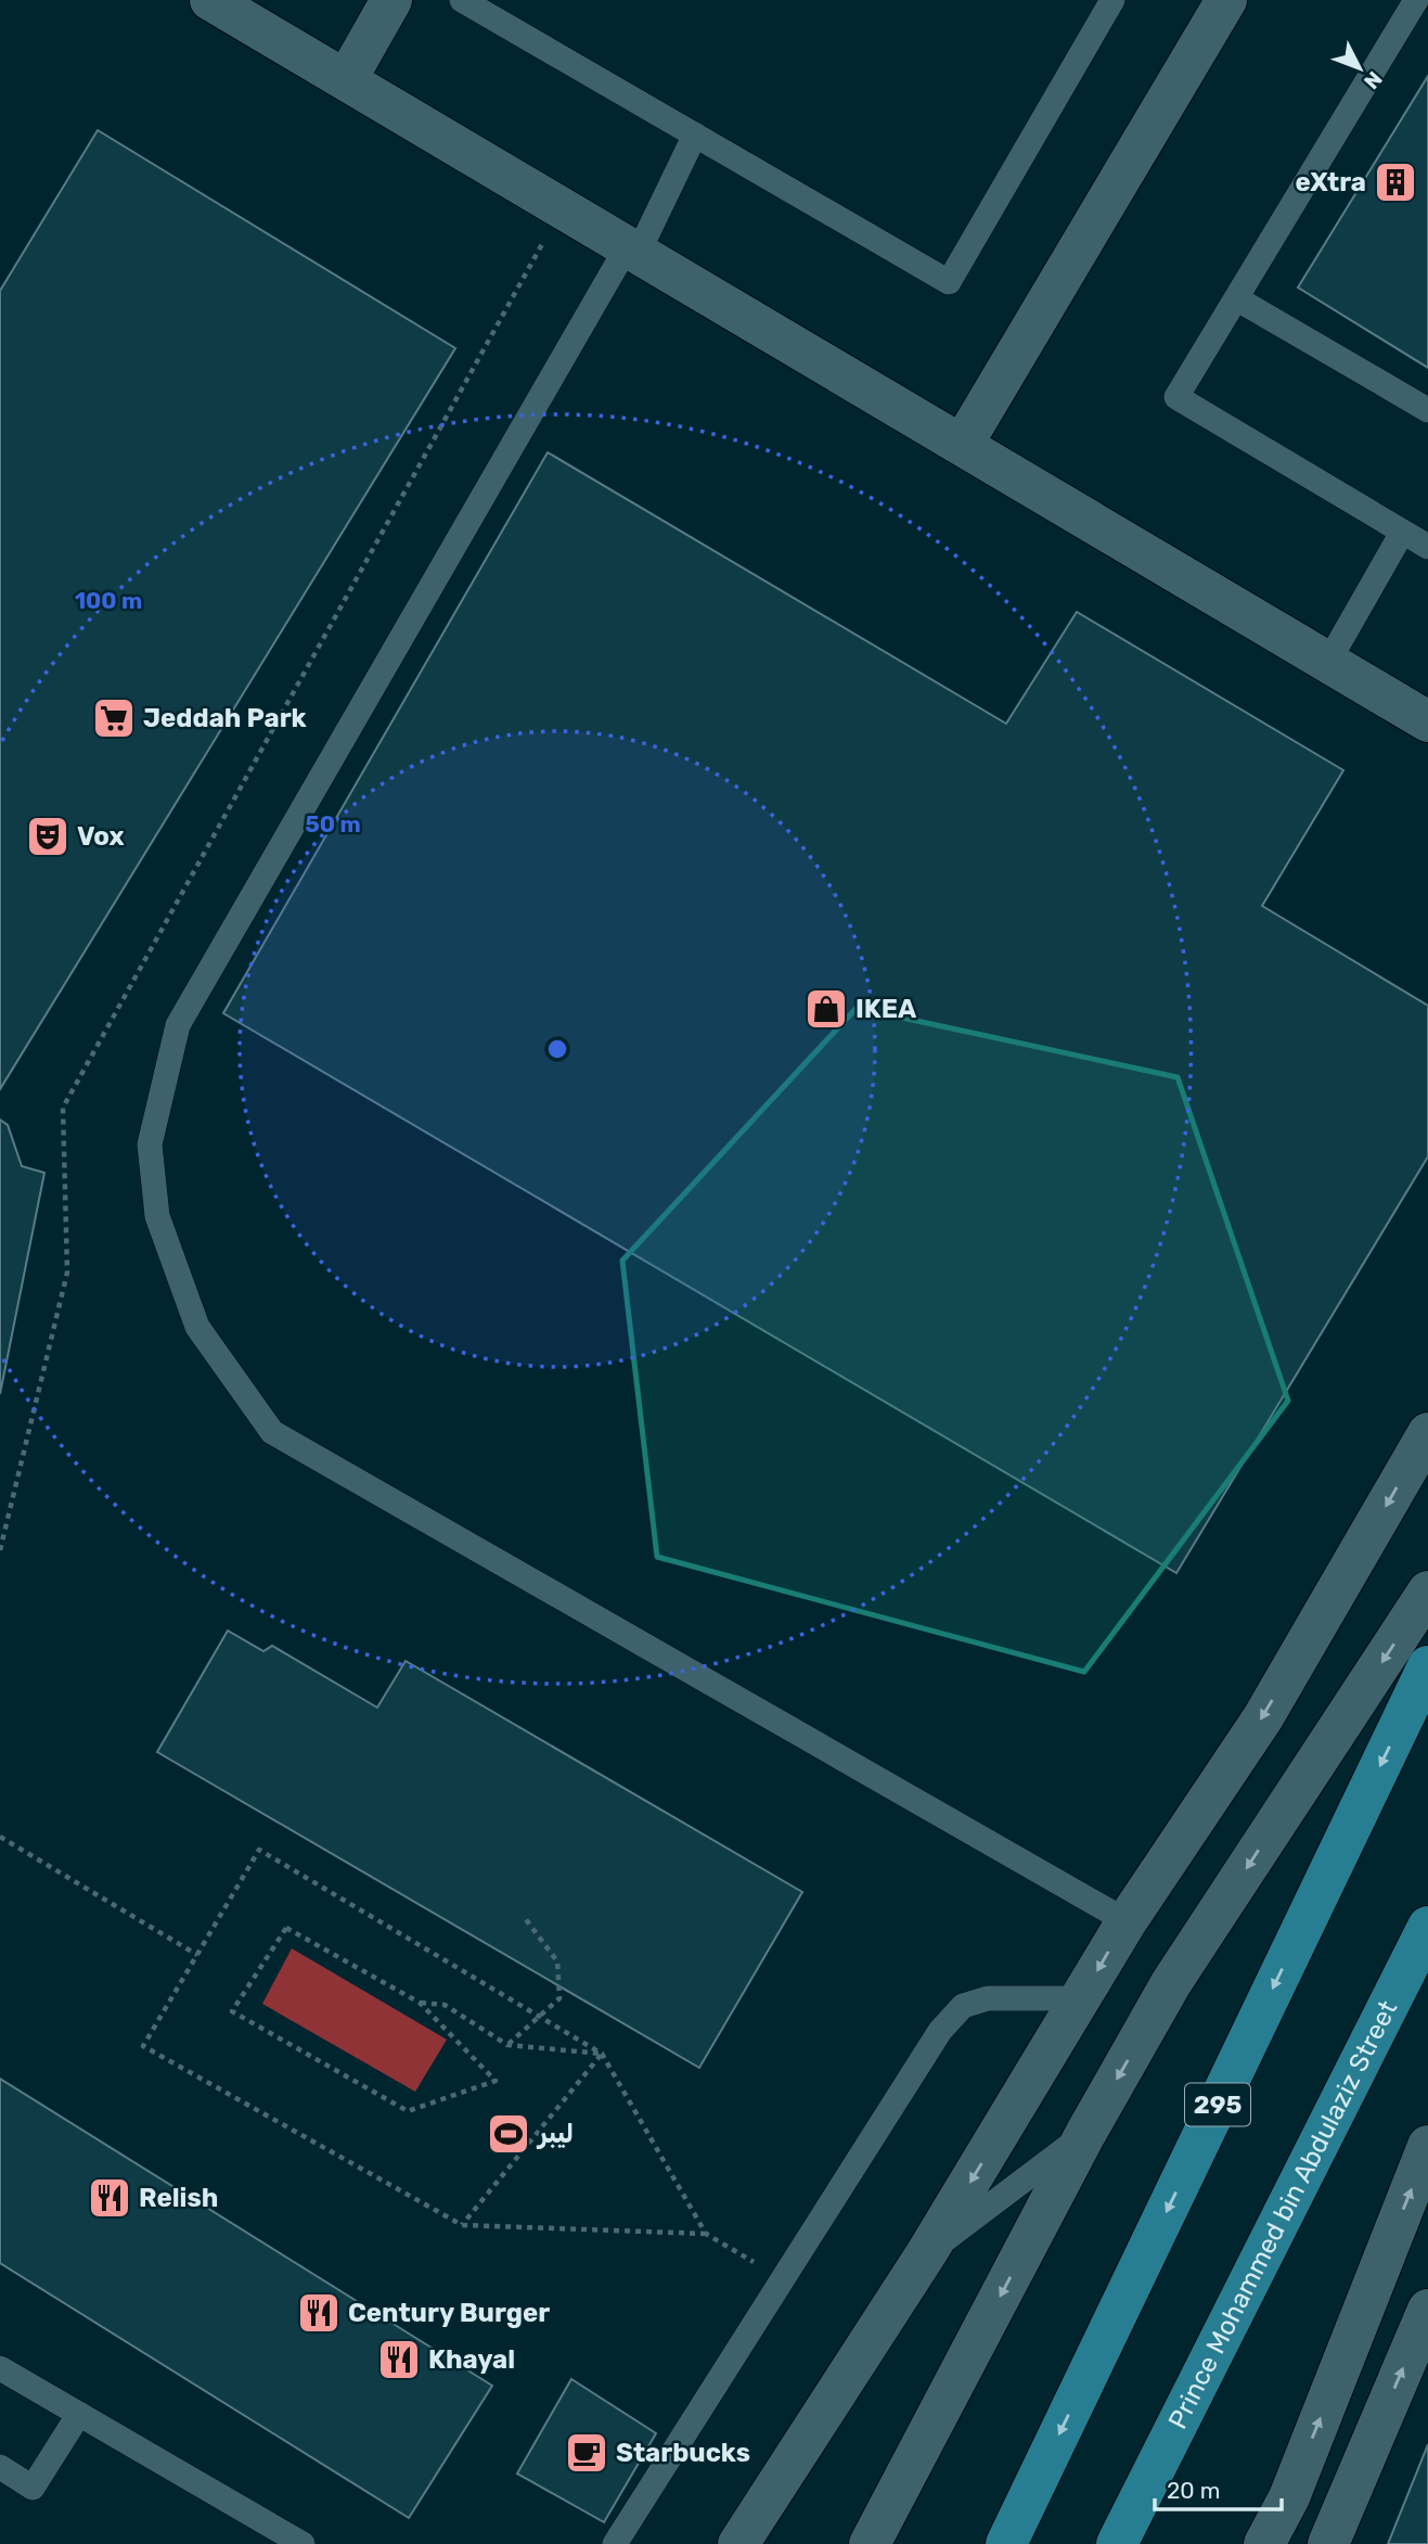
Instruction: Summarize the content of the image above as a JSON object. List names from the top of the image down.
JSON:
{
  "streets": {
    "main road": ["295", "Prince Mohammed bin Abdulaziz Street"]
  },
  "places": {
    "building": ["eXtra"],
    "supermarket": ["Jeddah Park"],
    "theatre": ["Vox"],
    "shop": ["IKEA"],
    "sports": ["ليبر"],
    "restaurant": ["Relish", "Century Burger", "Khayal"],
    "cafe": ["Starbucks"]
  },
  "scale_bar": "20 m",
  "north": "bottom right",
  "rings": ["100 m", "50 m"]
}
